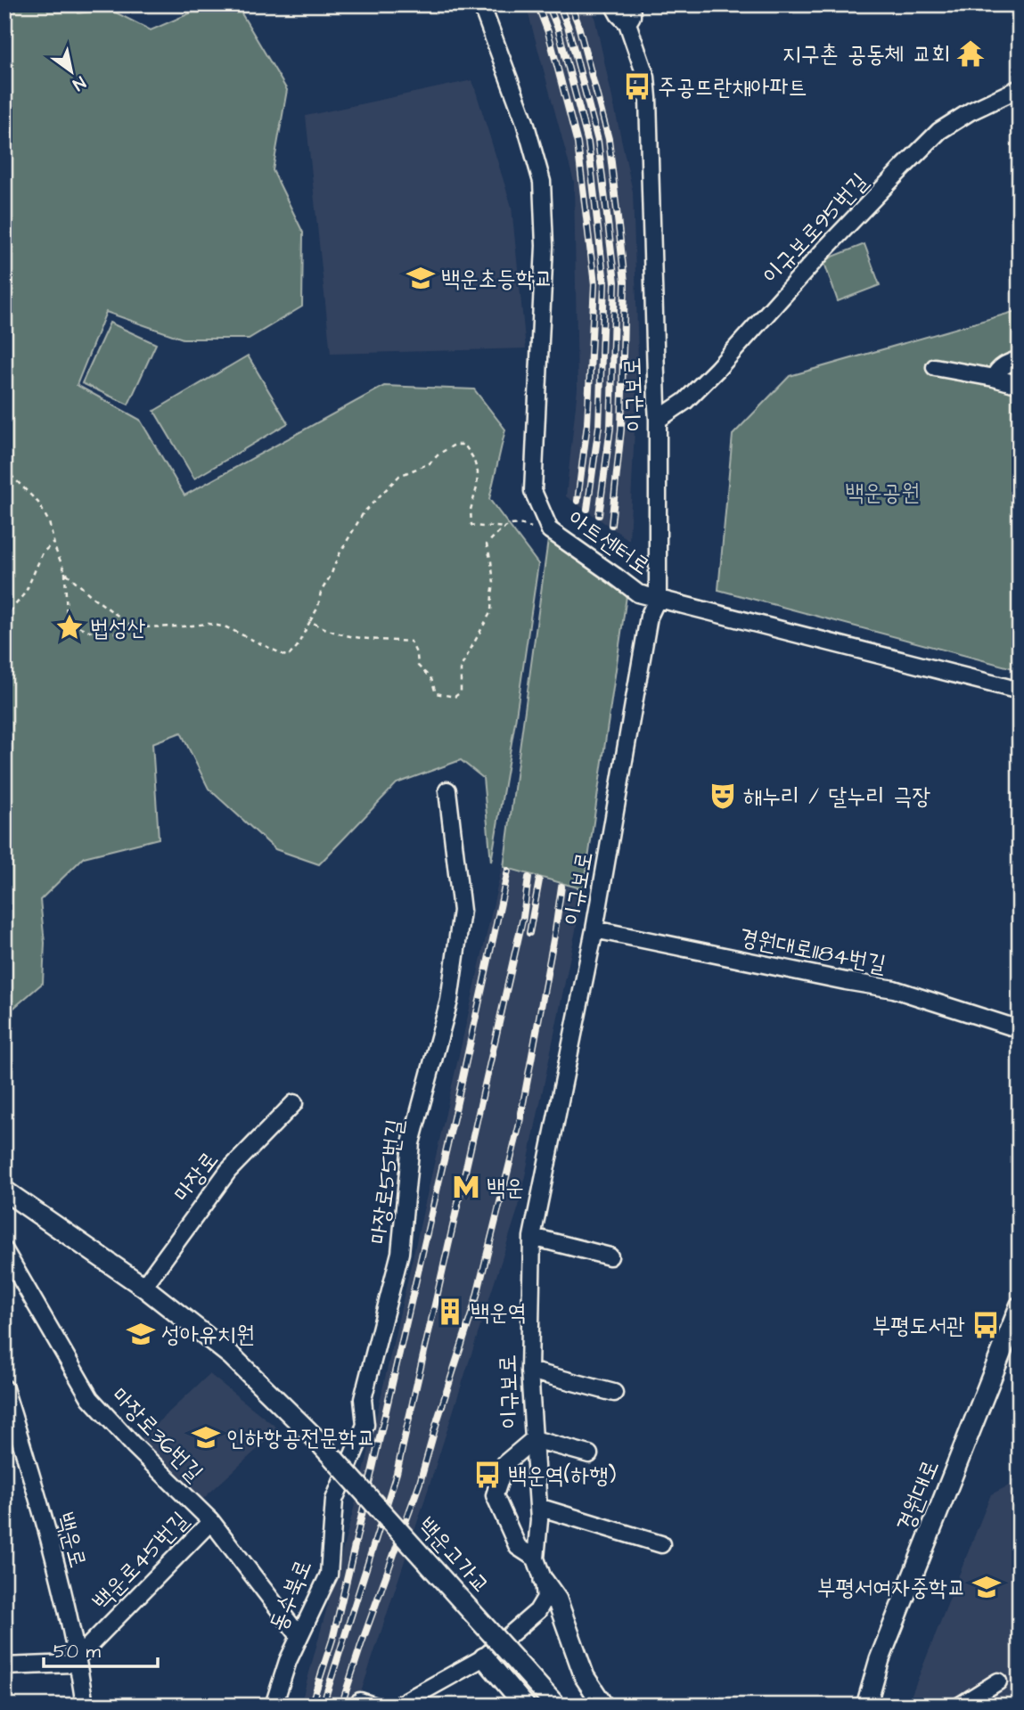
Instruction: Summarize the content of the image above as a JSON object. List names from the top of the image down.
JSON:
{
  "streets": {
    "main road": ["경원대로", "백운고가교"],
    "street": [
      "이규보로95번길",
      "이규보로",
      "아트센터로",
      "경원대로1184번길",
      "마장로",
      "마장로55번길",
      "마장로36번길",
      "백운로",
      "백운로45번길",
      "동수북로"
    ]
  },
  "crossings": [
    ["이규보로95번길", "이규보로"],
    ["이규보로", "아트센터로"],
    ["이규보로", "경원대로1184번길"],
    ["마장로", "백운고가교"],
    ["마장로55번길", "동수북로"],
    ["마장로36번길", "백운로45번길"],
    ["마장로36번길", "동수북로"],
    ["백운로", "백운로45번길"]
  ],
  "parks": ["백운공원"],
  "places": {
    "temple": ["지구촌 공동체 교회"],
    "bus stop": ["주공뜨란채아파트", "부평도서관", "백운역(하행)"],
    "school or university": [
      "백운초등학교",
      "성아유치원",
      "인하항공전문학교",
      "부평서여자중학교"
    ],
    "place": ["법성산"],
    "theatre": ["해누리 / 달누리 극장"],
    "metro station": ["백운"],
    "building": ["백운역"]
  },
  "scale_bar": "50 m",
  "north": "bottom right"
}
